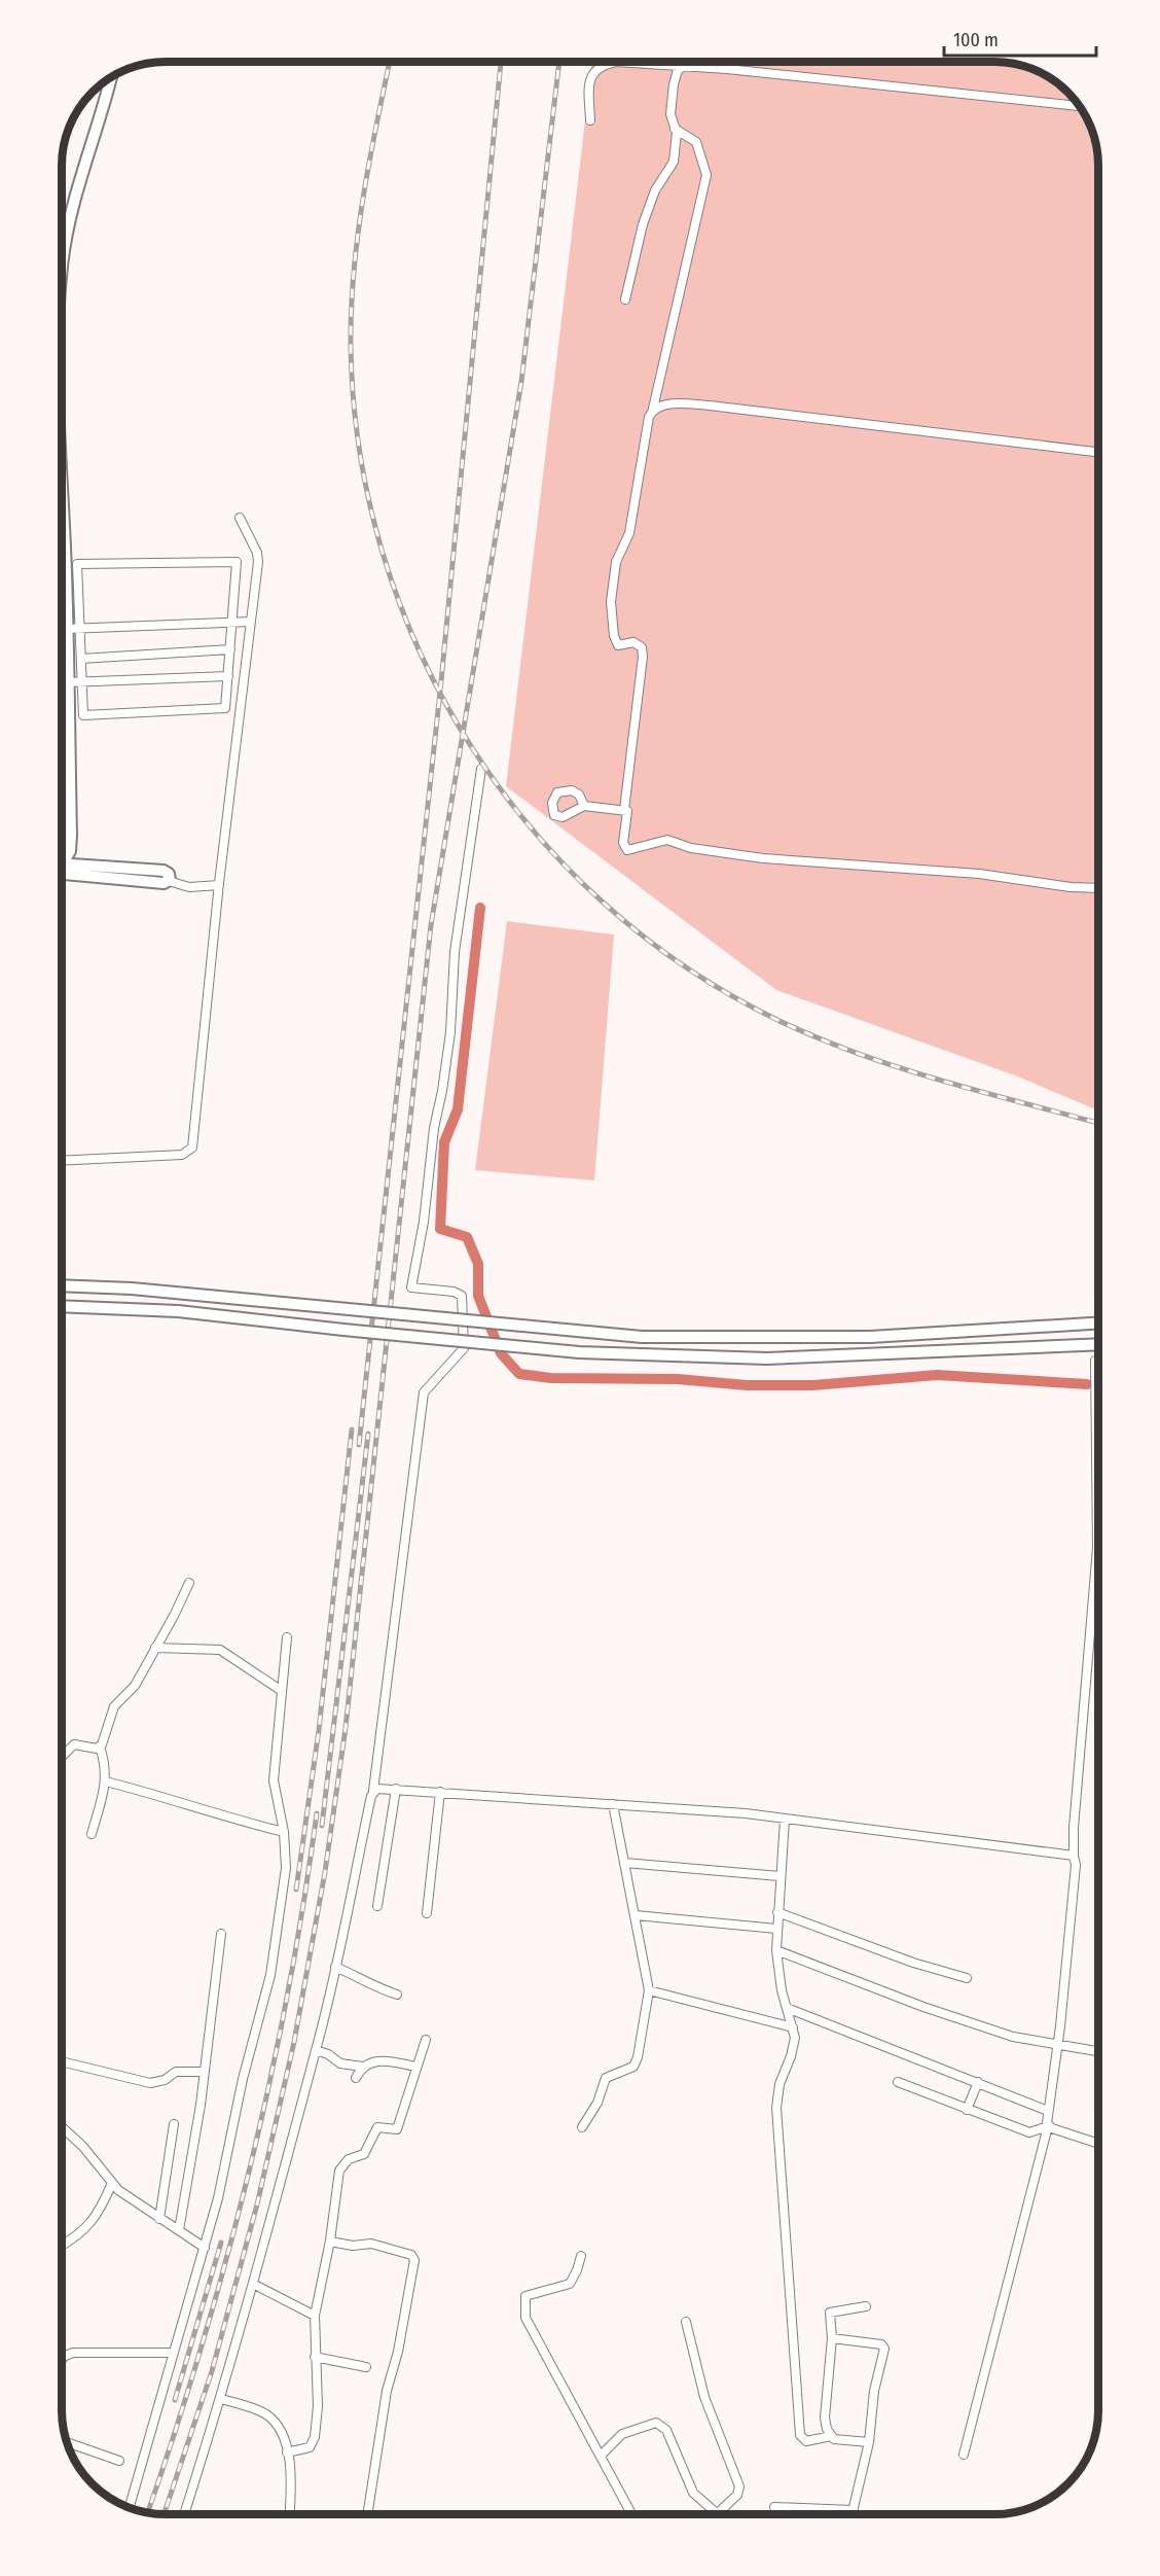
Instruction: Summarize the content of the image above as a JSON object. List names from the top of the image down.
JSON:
{
  "scale_bar": "100 m"
}
